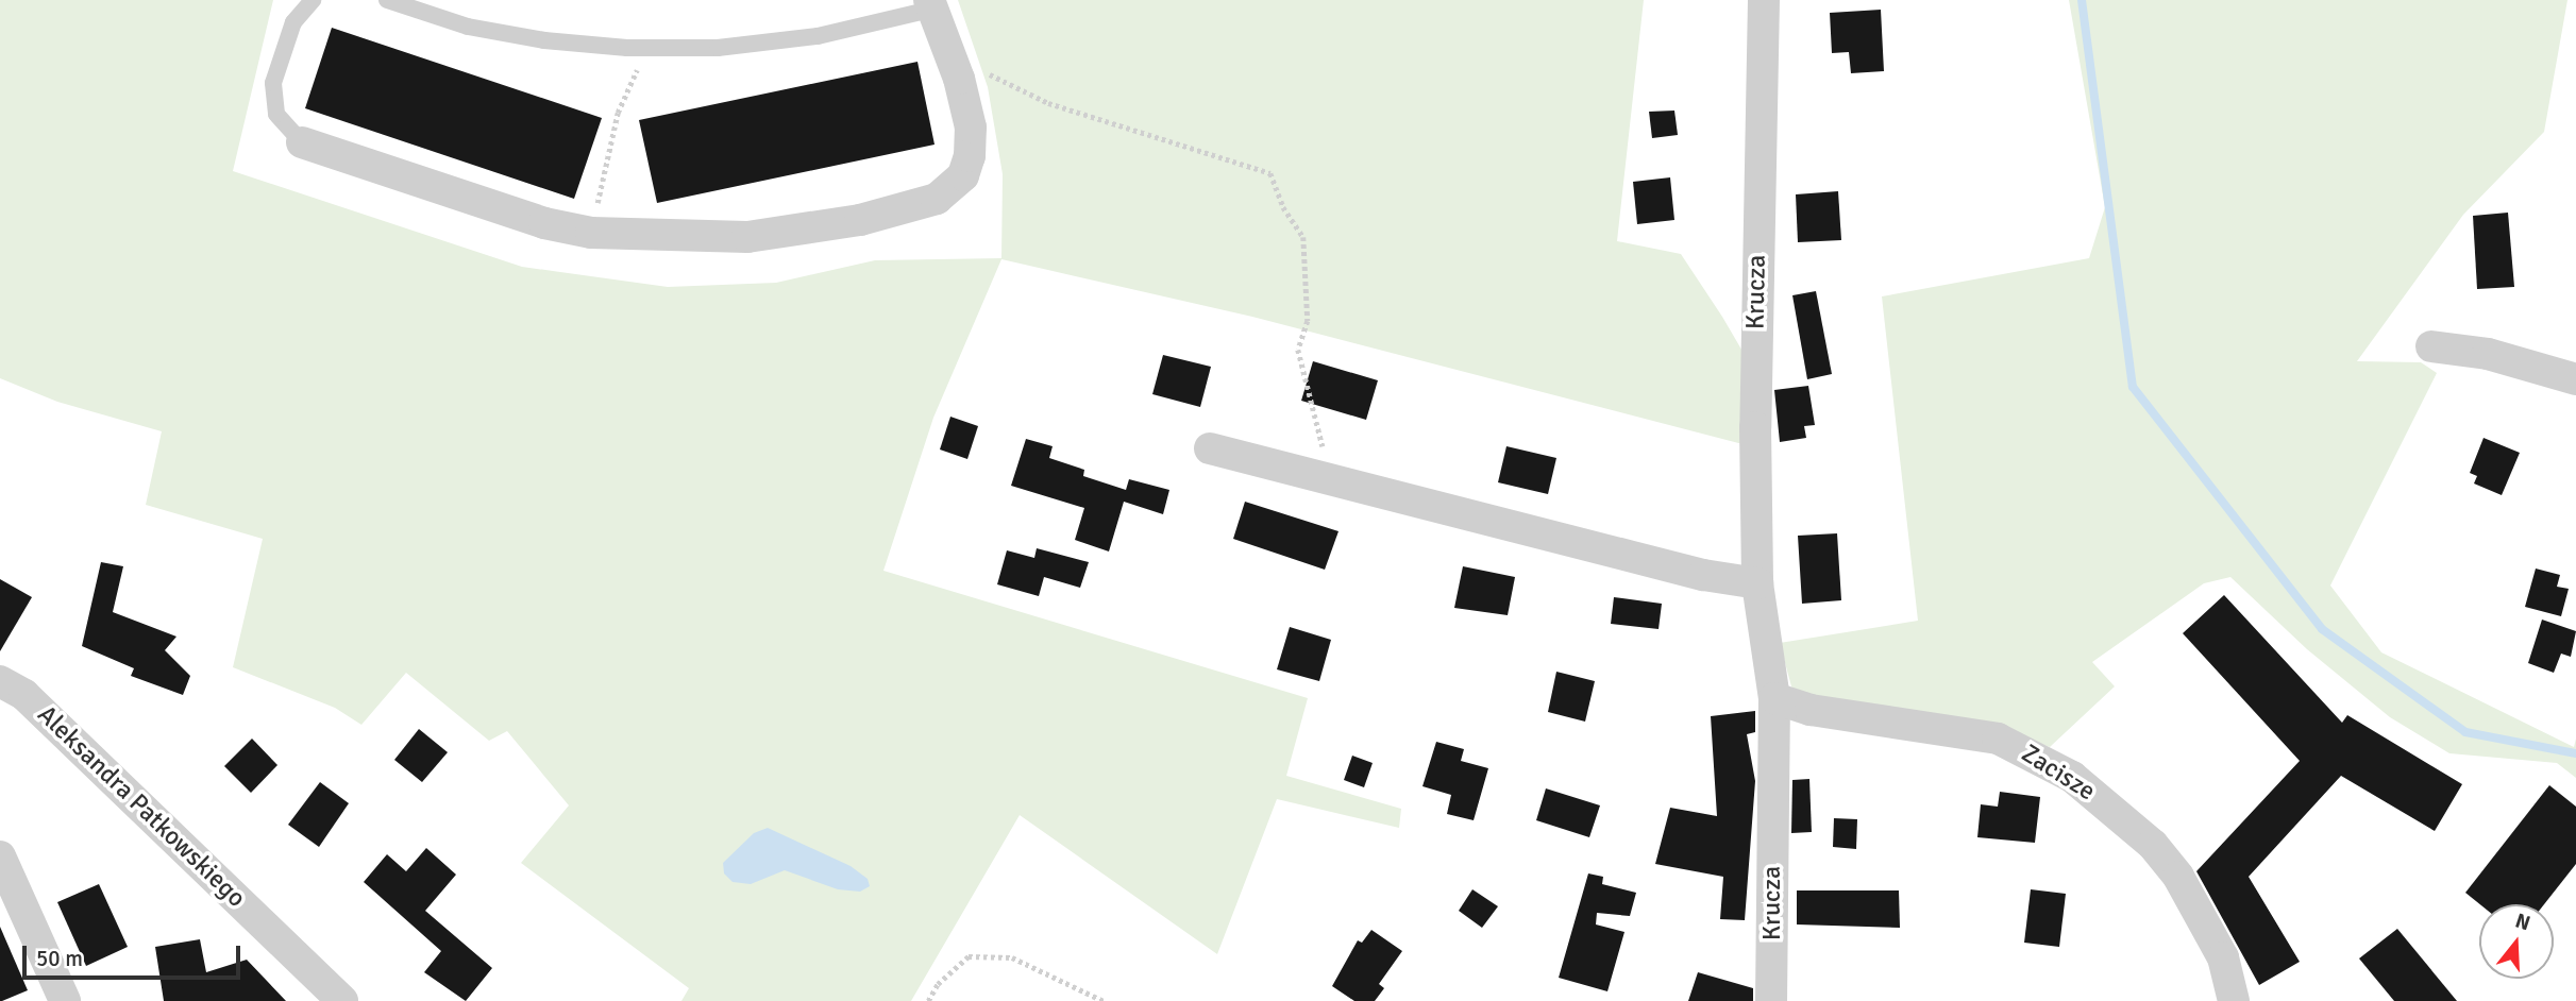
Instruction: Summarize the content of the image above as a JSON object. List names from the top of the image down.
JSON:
{
  "streets": {
    "street": ["Krucza", "Zacisze", "Aleksandra Patkowskiego"]
  },
  "crossings": [
    ["Krucza", "Zacisze"]
  ],
  "scale_bar": "50 m",
  "north": "top"
}
